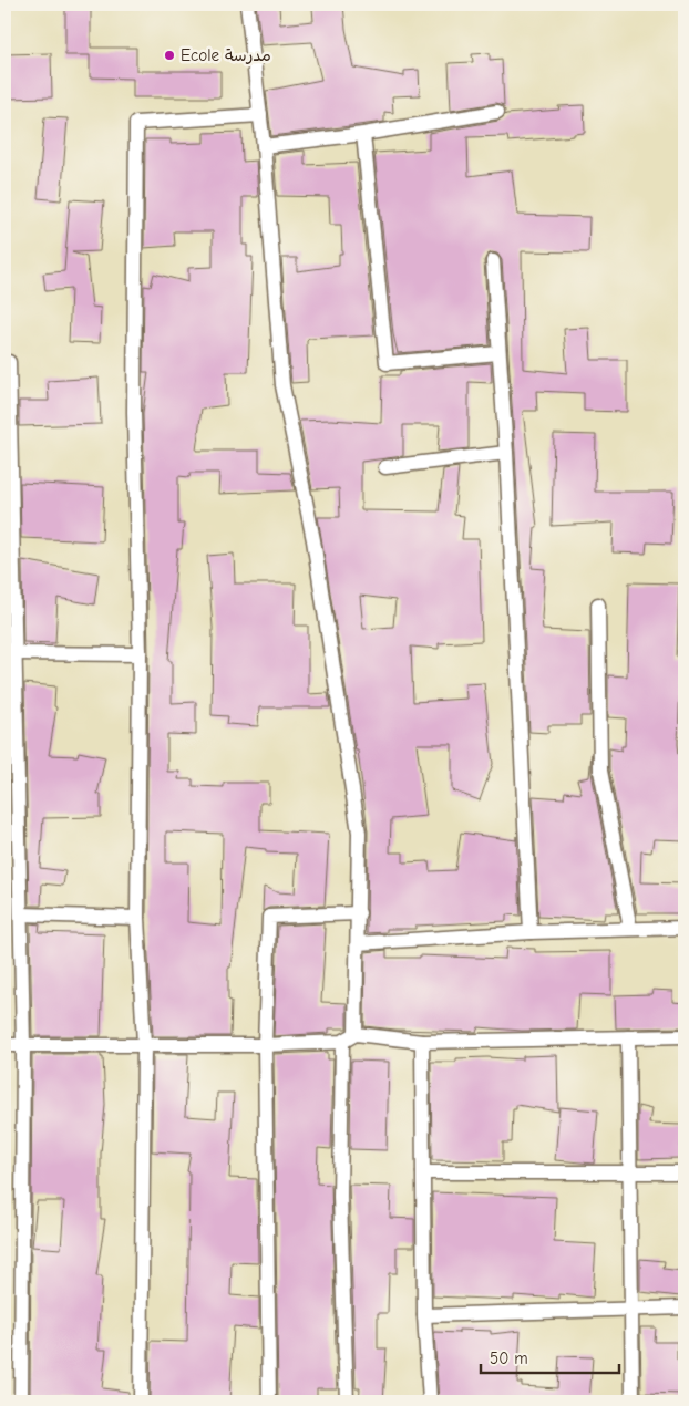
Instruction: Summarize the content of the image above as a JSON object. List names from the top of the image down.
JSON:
{
  "places": ["Ecole مدرسة"],
  "scale_bar": "50 m"
}
